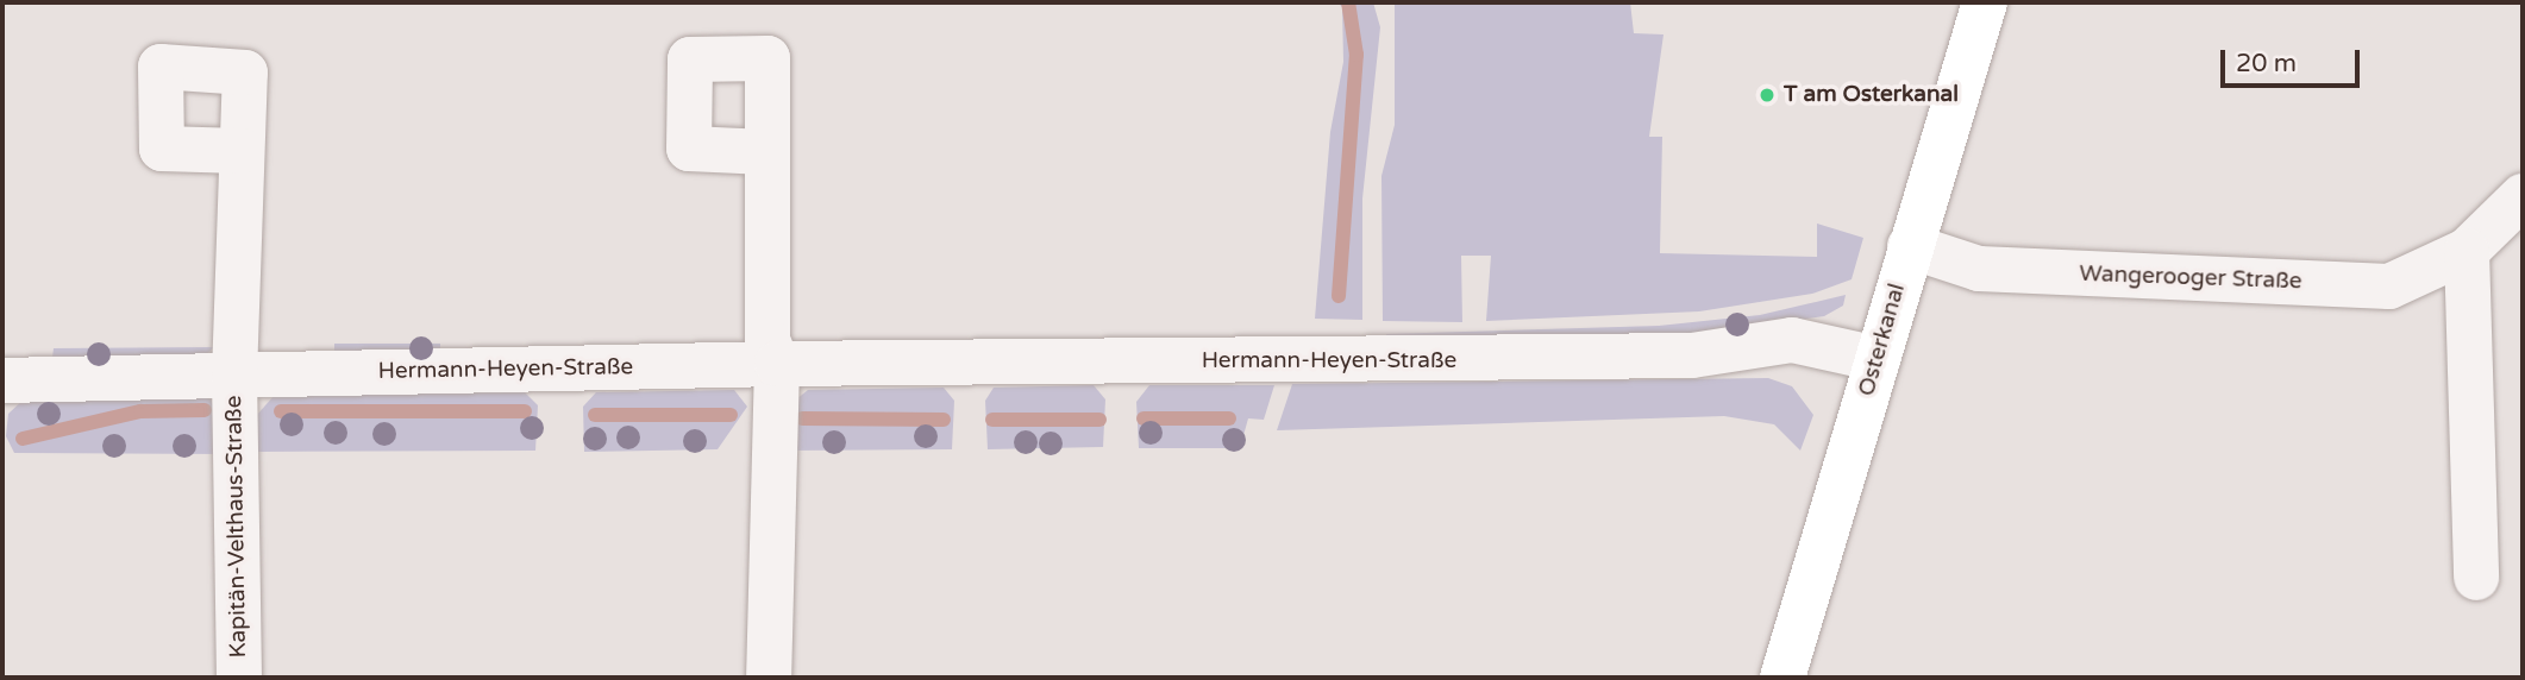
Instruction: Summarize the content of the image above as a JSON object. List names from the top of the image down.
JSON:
{
  "streets": {
    "main road": ["Osterkanal"],
    "street": ["Wangerooger Straße", "Hermann-Heyen-Straße", "Kapitän-Velthaus-Straße"]
  },
  "crossings": [
    ["Wangerooger Straße", "Osterkanal"],
    ["Osterkanal", "Hermann-Heyen-Straße"],
    ["Hermann-Heyen-Straße", "Kapitän-Velthaus-Straße"]
  ],
  "places": ["T am Osterkanal"],
  "scale_bar": "20 m"
}
